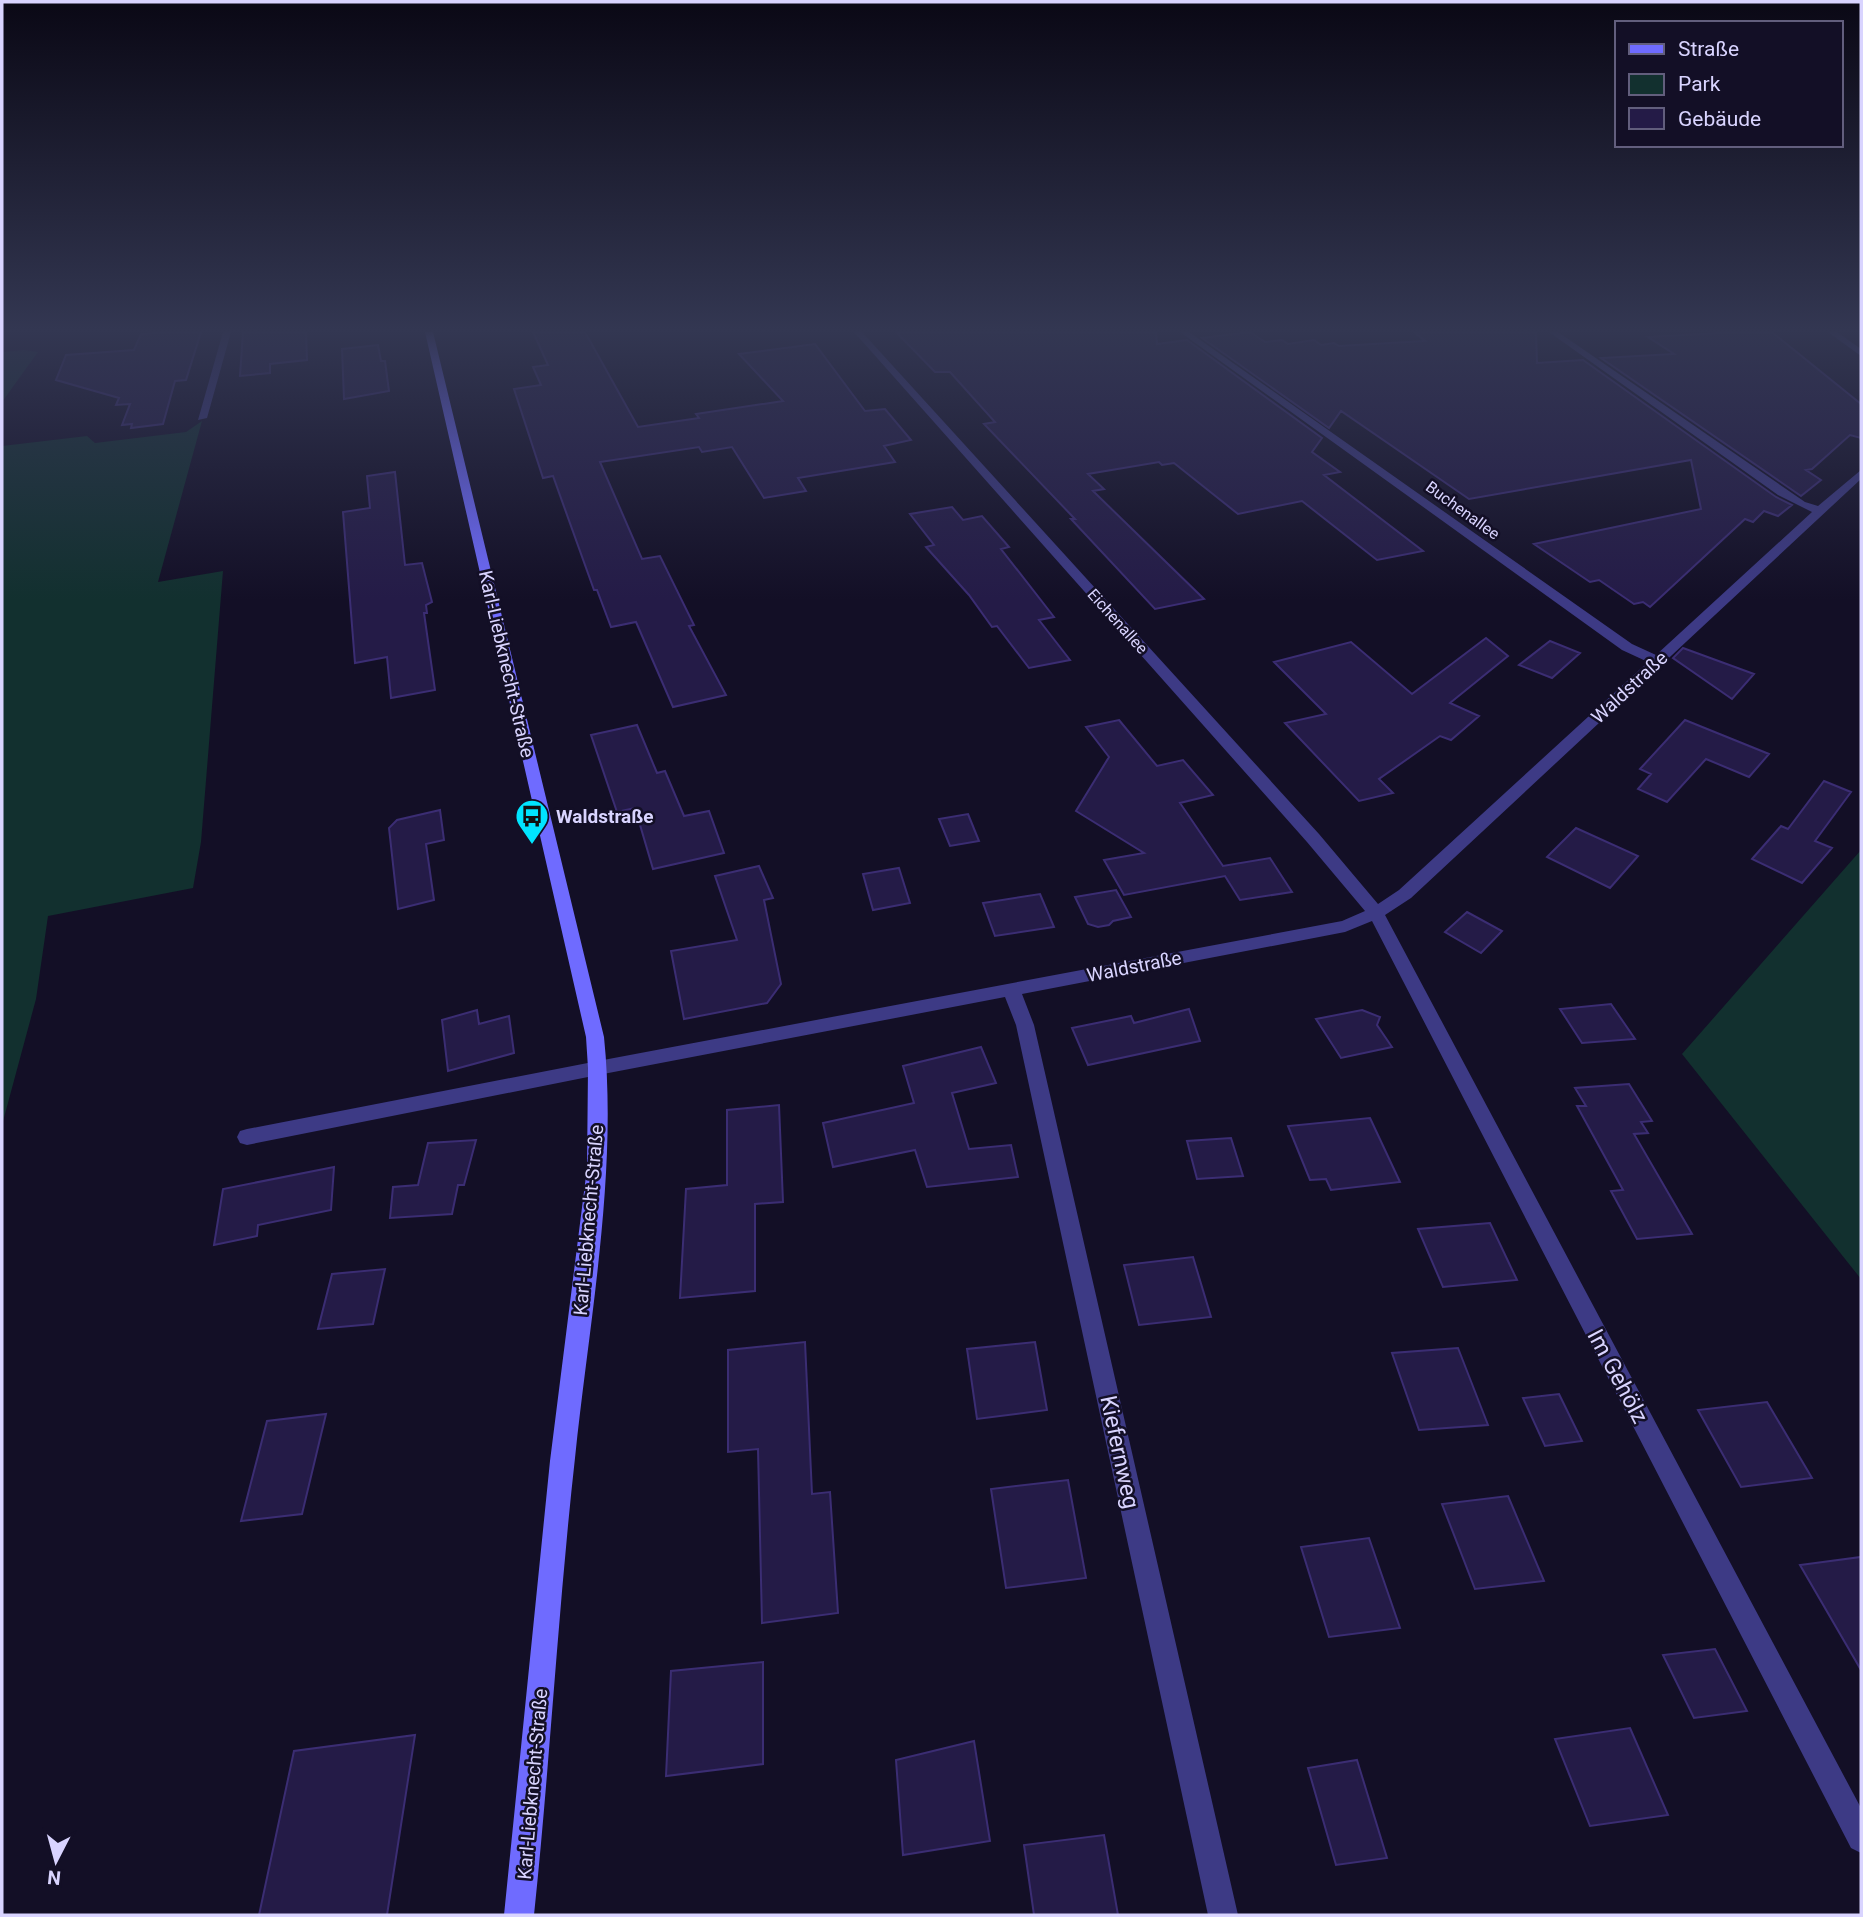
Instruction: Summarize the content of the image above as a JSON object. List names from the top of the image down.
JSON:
{
  "streets": {
    "street": [
      "Buchenallee",
      "Eichenallee",
      "Karl-Liebknecht-Straße",
      "Waldstraße",
      "Im Gehölz",
      "Kiefernweg"
    ]
  },
  "crossings": [
    ["Buchenallee", "Waldstraße"],
    ["Eichenallee", "Waldstraße"],
    ["Eichenallee", "Im Gehölz"],
    ["Karl-Liebknecht-Straße", "Waldstraße"],
    ["Waldstraße", "Im Gehölz"],
    ["Waldstraße", "Kiefernweg"]
  ],
  "places": {
    "bus stop": ["Waldstraße"]
  },
  "legend": ["Straße", "Park", "Gebäude"],
  "north": "bottom"
}
